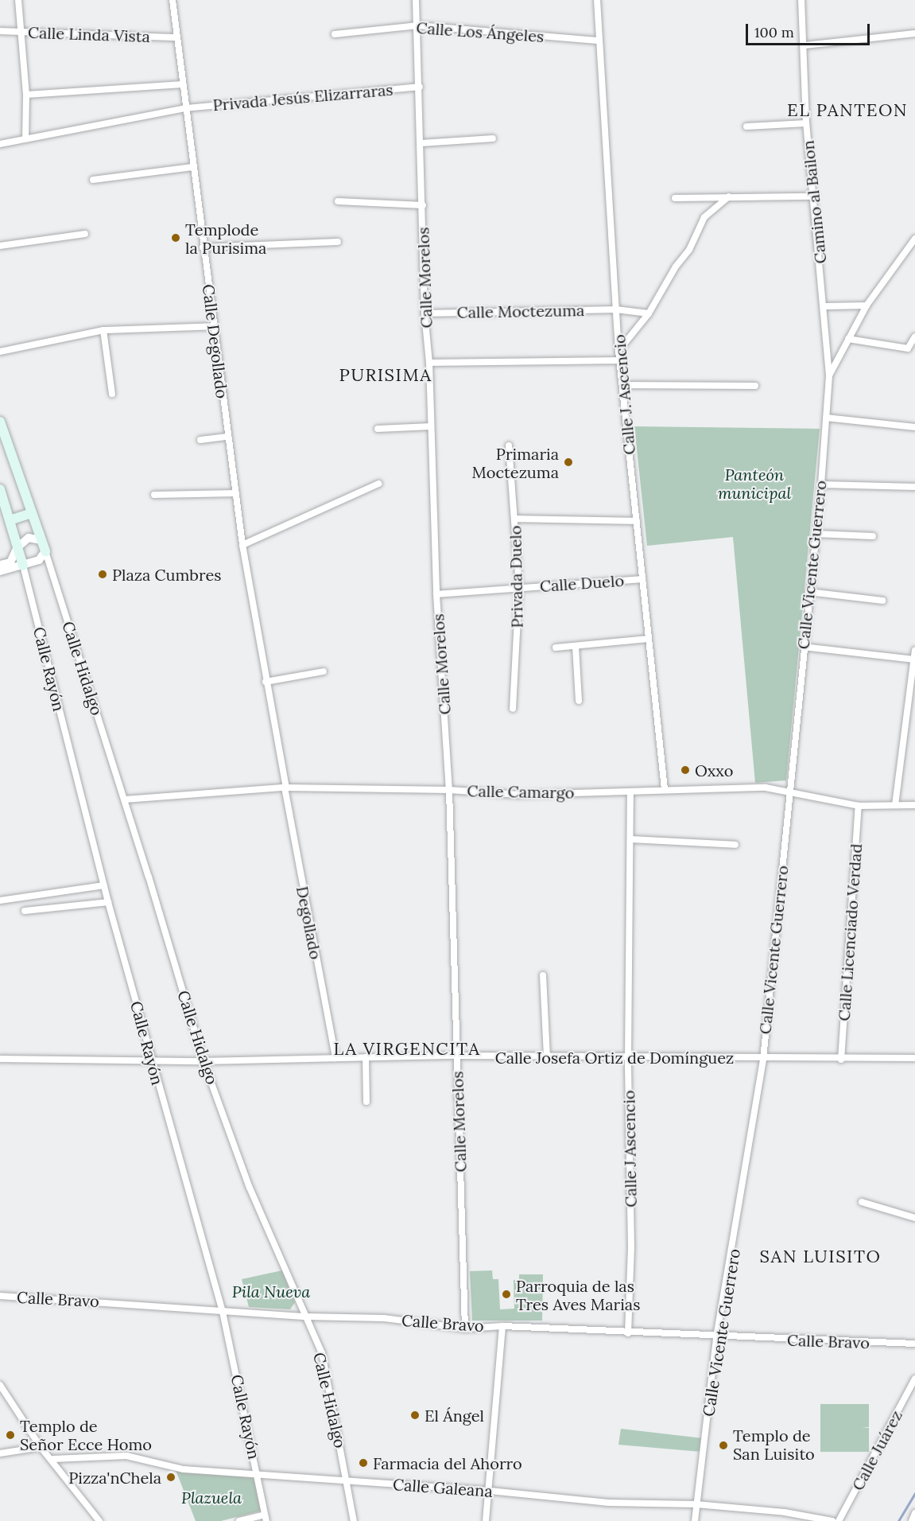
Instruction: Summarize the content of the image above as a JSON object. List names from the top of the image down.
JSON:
{
  "streets": {
    "street": [
      "Calle Los Ángeles",
      "Calle Linda Vista",
      "Privada Jesús Elizarraras",
      "Camino al Bailon",
      "Calle Morelos",
      "Calle Moctezuma",
      "Calle Degollado",
      "Calle J. Ascencio",
      "Calle Vicente Guerrero",
      "Privada Duelo",
      "Calle Duelo",
      "Calle Hidalgo",
      "Calle Rayón",
      "Calle Camargo",
      "Degollado",
      "Calle Licenciado Verdad",
      "Calle Josefa Ortiz de Domínguez",
      "Calle J Ascencio",
      "Calle Bravo",
      "Calle Juárez",
      "Calle Galeana"
    ]
  },
  "crossings": [
    ["Calle Los Ángeles", "Calle Morelos"],
    ["Calle Los Ángeles", "Calle J. Ascencio"],
    ["Calle Linda Vista", "Calle Degollado"],
    ["Privada Jesús Elizarraras", "Calle Morelos"],
    ["Privada Jesús Elizarraras", "Calle Degollado"],
    ["Camino al Bailon", "Calle Vicente Guerrero"],
    ["Calle Morelos", "Calle Moctezuma"],
    ["Calle Morelos", "Calle Duelo"],
    ["Calle Morelos", "Calle Camargo"],
    ["Calle Morelos", "Calle Josefa Ortiz de Domínguez"],
    ["Calle Morelos", "Calle Bravo"],
    ["Calle Moctezuma", "Calle J. Ascencio"],
    ["Calle Degollado", "Degollado"],
    ["Calle J. Ascencio", "Calle Duelo"],
    ["Calle J. Ascencio", "Calle Camargo"],
    ["Calle Vicente Guerrero", "Calle Camargo"],
    ["Calle Vicente Guerrero", "Calle Josefa Ortiz de Domínguez"],
    ["Calle Vicente Guerrero", "Calle Bravo"],
    ["Calle Vicente Guerrero", "Calle Galeana"],
    ["Privada Duelo", "Calle Duelo"],
    ["Calle Hidalgo", "Calle Rayón"],
    ["Calle Hidalgo", "Calle Camargo"],
    ["Calle Hidalgo", "Calle Josefa Ortiz de Domínguez"],
    ["Calle Hidalgo", "Calle Bravo"],
    ["Calle Hidalgo", "Calle Galeana"],
    ["Calle Rayón", "Calle Josefa Ortiz de Domínguez"],
    ["Calle Rayón", "Calle Bravo"],
    ["Calle Rayón", "Calle Galeana"],
    ["Calle Camargo", "Degollado"],
    ["Calle Camargo", "Calle Licenciado Verdad"],
    ["Calle Camargo", "Calle J Ascencio"],
    ["Degollado", "Calle Josefa Ortiz de Domínguez"],
    ["Calle Licenciado Verdad", "Calle Josefa Ortiz de Domínguez"],
    ["Calle Josefa Ortiz de Domínguez", "Calle J Ascencio"],
    ["Calle J Ascencio", "Calle Bravo"]
  ],
  "districts": [
    "EL PANTEON",
    "PURISIMA",
    "LA VIRGENCITA",
    "SAN LUISITO"
  ],
  "parks": ["Panteón municipal", "Pila Nueva", "Plazuela"],
  "places": [
    "Templode la Purisima",
    "Primaria Moctezuma",
    "Plaza Cumbres",
    "Oxxo",
    "Parroquia de las Tres Aves Marias",
    "El Ángel",
    "Templo de Señor Ecce Homo",
    "Templo de San Luisito",
    "Farmacia del Ahorro",
    "Pizza'nChela"
  ],
  "scale_bar": "100 m"
}
